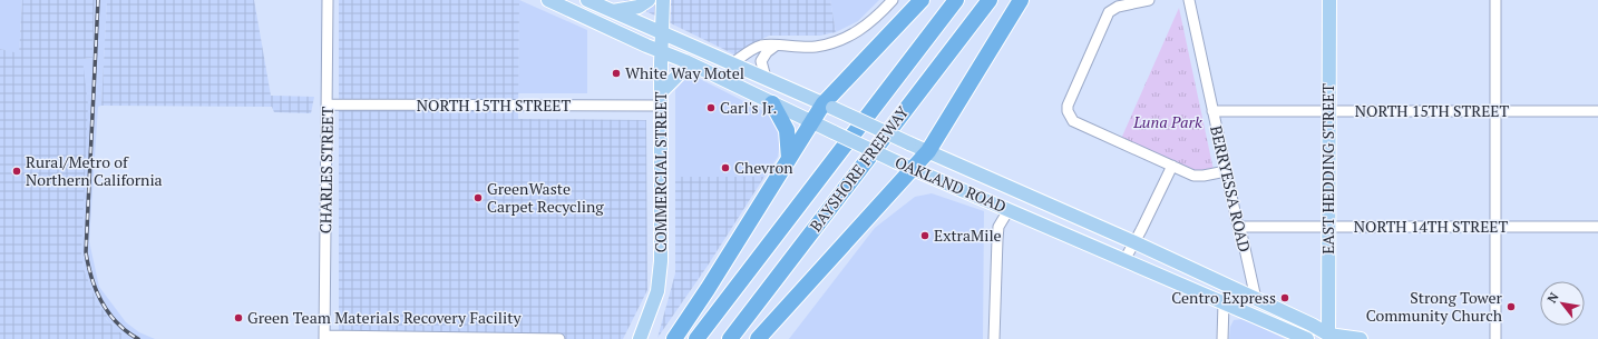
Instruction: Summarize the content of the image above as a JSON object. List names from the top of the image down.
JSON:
{
  "streets": {
    "highway": ["BAYSHORE FREEWAY"],
    "main road": ["EAST HEDDING STREET", "COMMERCIAL STREET", "OAKLAND ROAD"],
    "street": [
      "NORTH 15TH STREET",
      "CHARLES STREET",
      "BERRYESSA ROAD",
      "NORTH 14TH STREET"
    ]
  },
  "crossings": [
    ["NORTH 15TH STREET", "EAST HEDDING STREET"],
    ["NORTH 15TH STREET", "CHARLES STREET"],
    ["NORTH 15TH STREET", "COMMERCIAL STREET"],
    ["NORTH 15TH STREET", "BERRYESSA ROAD"],
    ["EAST HEDDING STREET", "OAKLAND ROAD"],
    ["EAST HEDDING STREET", "NORTH 14TH STREET"],
    ["COMMERCIAL STREET", "OAKLAND ROAD"],
    ["OAKLAND ROAD", "BERRYESSA ROAD"],
    ["BERRYESSA ROAD", "NORTH 14TH STREET"]
  ],
  "parks": ["Luna Park"],
  "places": [
    "White Way Motel",
    "Carl's Jr.",
    "Chevron",
    "Rural/Metro of Northern California",
    "GreenWaste Carpet Recycling",
    "ExtraMile",
    "Centro Express",
    "Strong Tower Community Church",
    "Green Team Materials Recovery Facility"
  ],
  "north": "top left"
}
